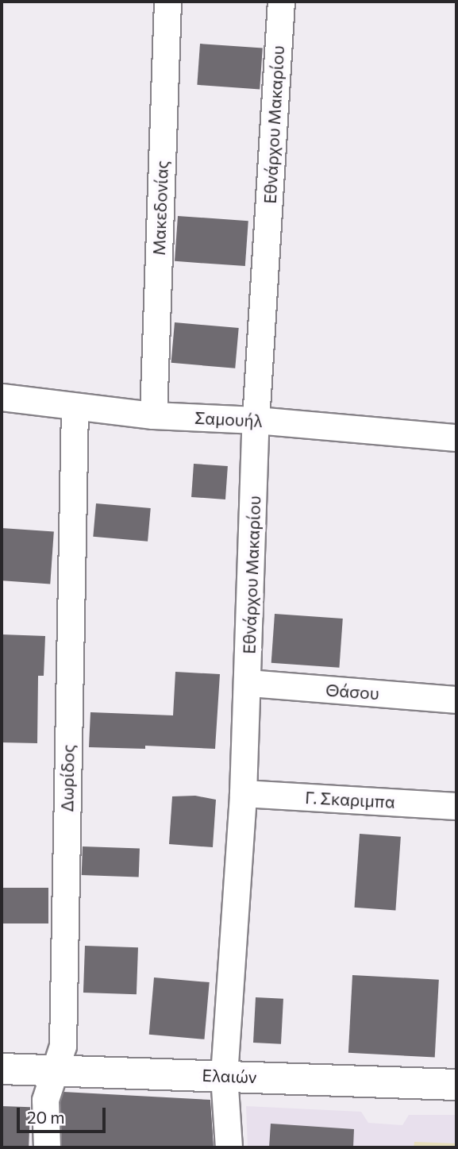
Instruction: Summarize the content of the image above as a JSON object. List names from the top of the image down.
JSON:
{
  "streets": {
    "street": [
      "Εθνάρχου Μακαρίου",
      "Μακεδονίας",
      "Σαμουήλ",
      "Θάσου",
      "Δωρίδος",
      "Γ. Σκαριμπα",
      "Ελαιών"
    ]
  },
  "crossings": [
    ["Εθνάρχου Μακαρίου", "Σαμουήλ"],
    ["Εθνάρχου Μακαρίου", "Θάσου"],
    ["Εθνάρχου Μακαρίου", "Γ. Σκαριμπα"],
    ["Εθνάρχου Μακαρίου", "Ελαιών"],
    ["Μακεδονίας", "Σαμουήλ"],
    ["Σαμουήλ", "Δωρίδος"],
    ["Δωρίδος", "Ελαιών"]
  ],
  "scale_bar": "20 m"
}
